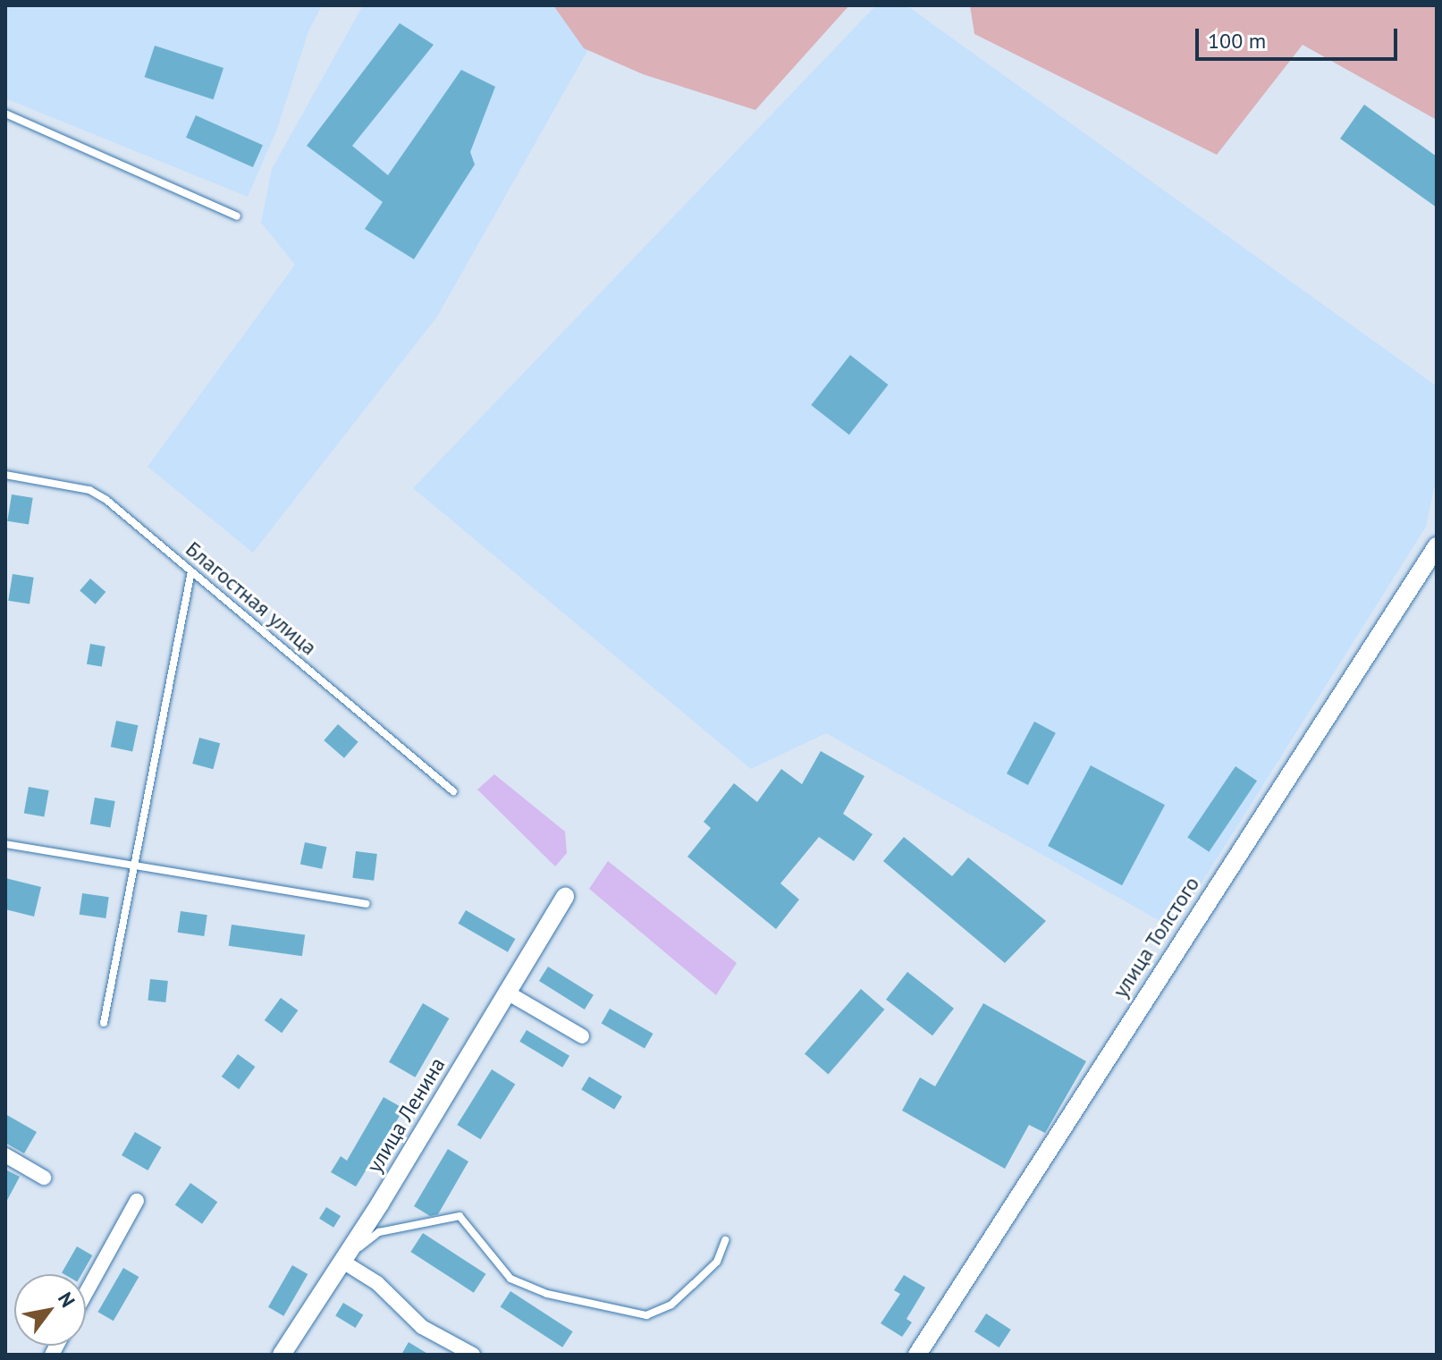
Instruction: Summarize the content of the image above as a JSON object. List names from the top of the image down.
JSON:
{
  "streets": {
    "street": ["улица Толстого", "улица Ленина"],
    "lane": ["Благостная улица"]
  },
  "scale_bar": "100 m",
  "north": "top right"
}
